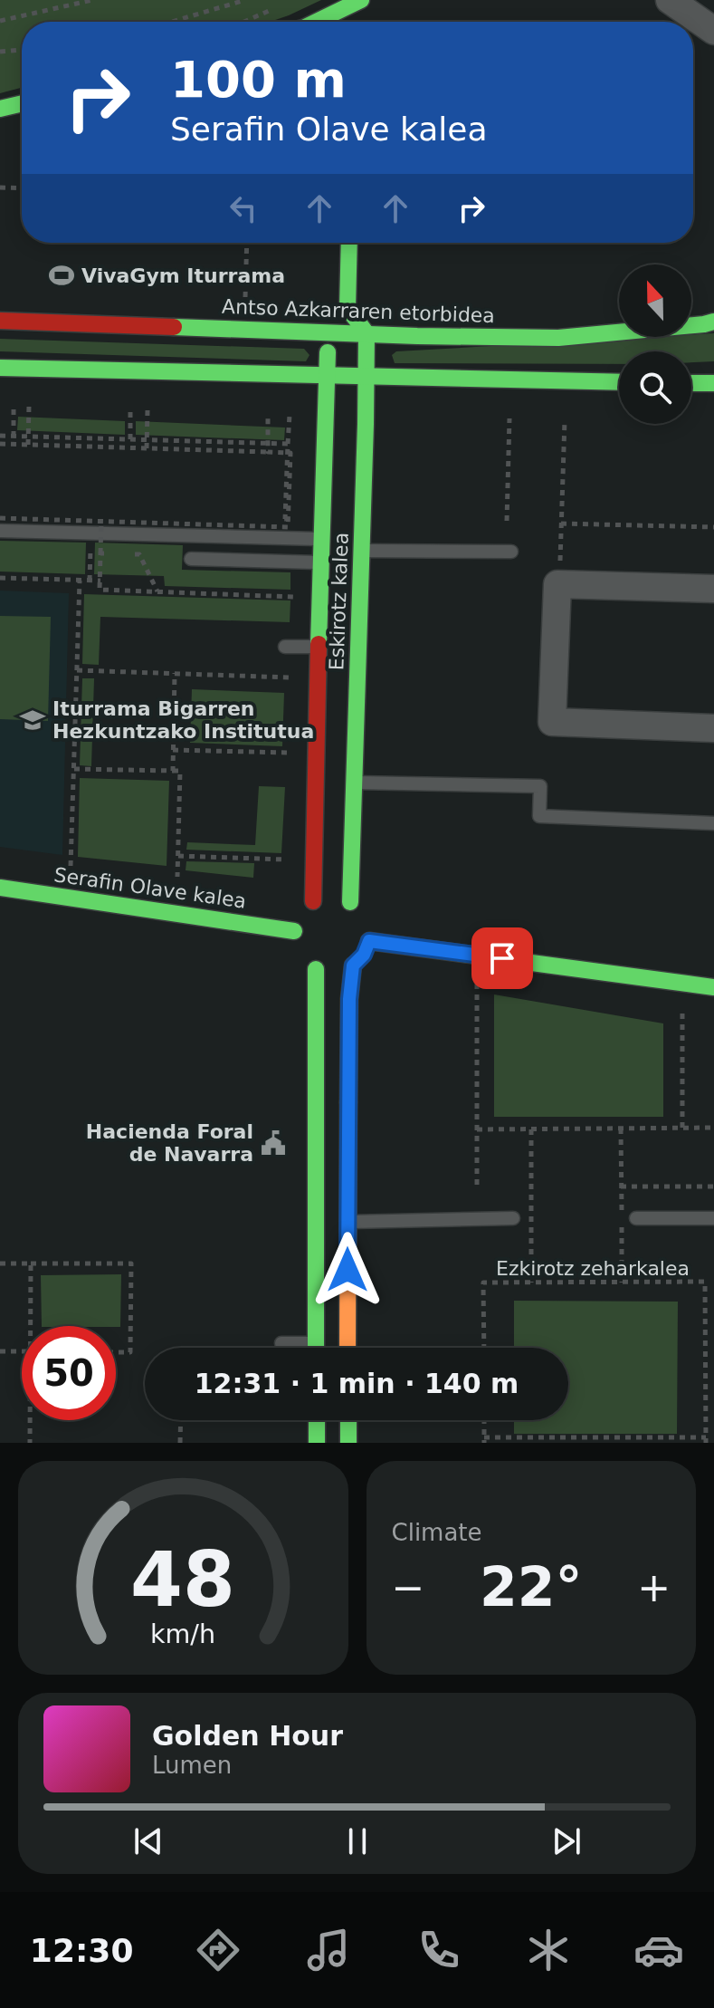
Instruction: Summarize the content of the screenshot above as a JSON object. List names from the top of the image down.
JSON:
{
  "streets": {
    "main road": ["Antso Azkarraren etorbidea", "Eskirotz kalea", "Serafin Olave kalea"],
    "path": ["Ezkirotz zeharkalea"]
  },
  "crossings": [
    ["Antso Azkarraren etorbidea", "Eskirotz kalea"]
  ],
  "places": {
    "sports": ["VivaGym Iturrama"],
    "school or university": ["Iturrama Bigarren Hezkuntzako Institutua"],
    "public building": ["Hacienda Foral de Navarra"]
  },
  "north": "top",
  "page": {
    "turn": ["100 m", "Serafin Olave kalea"],
    "limit": "50",
    "trip": "12:31 · 1 min · 140 m",
    "tile": "Climate",
    "heat": ["−", "22°", "+"],
    "song": ["Golden Hour", "Lumen"],
    "tabs": "12:30",
    "gauge": ["48", "km/h"]
  }
}
